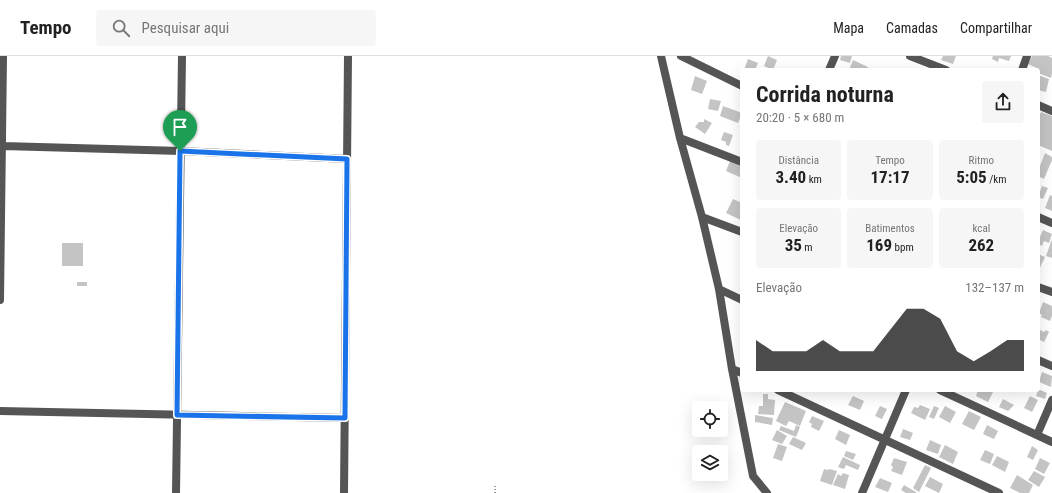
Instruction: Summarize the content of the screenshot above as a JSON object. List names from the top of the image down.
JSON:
{
  "page": {
    "header": "Tempo",
    "search": "Pesquisar aqui",
    "nav": ["Mapa", "Camadas", "Compartilhar"],
    "heading": ["Corrida noturna", "20:20 · 5 × 680 m"],
    "stats": [
      ["Distância", "3.40 km"],
      ["Tempo", "17:17"],
      ["Ritmo", "5:05 /km"],
      ["Elevação", "35 m"],
      ["Batimentos", "169 bpm"],
      ["kcal", "262"]
    ],
    "chart": ["Elevação", "132–137 m"]
  }
}
